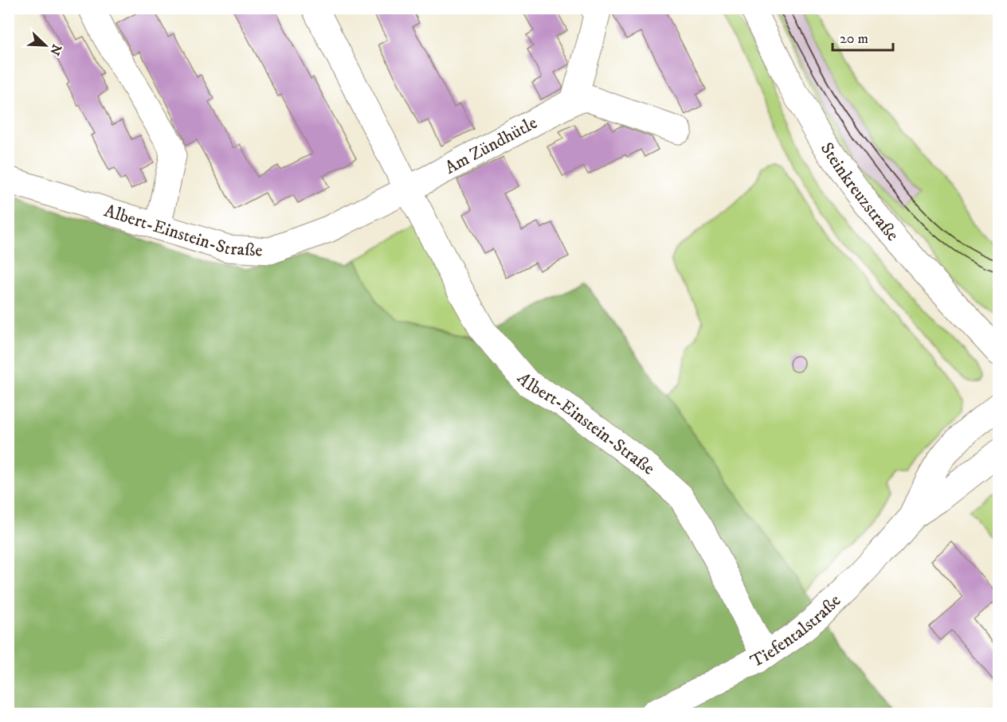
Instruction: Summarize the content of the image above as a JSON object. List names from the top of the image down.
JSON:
{
  "streets": {
    "street": [
      "Am Zündhütle",
      "Steinkreuzstraße",
      "Albert-Einstein-Straße",
      "Tiefentalstraße"
    ]
  },
  "crossings": [
    ["Am Zündhütle", "Albert-Einstein-Straße"],
    ["Albert-Einstein-Straße", "Tiefentalstraße"]
  ],
  "scale_bar": "20 m",
  "north": "bottom right"
}
